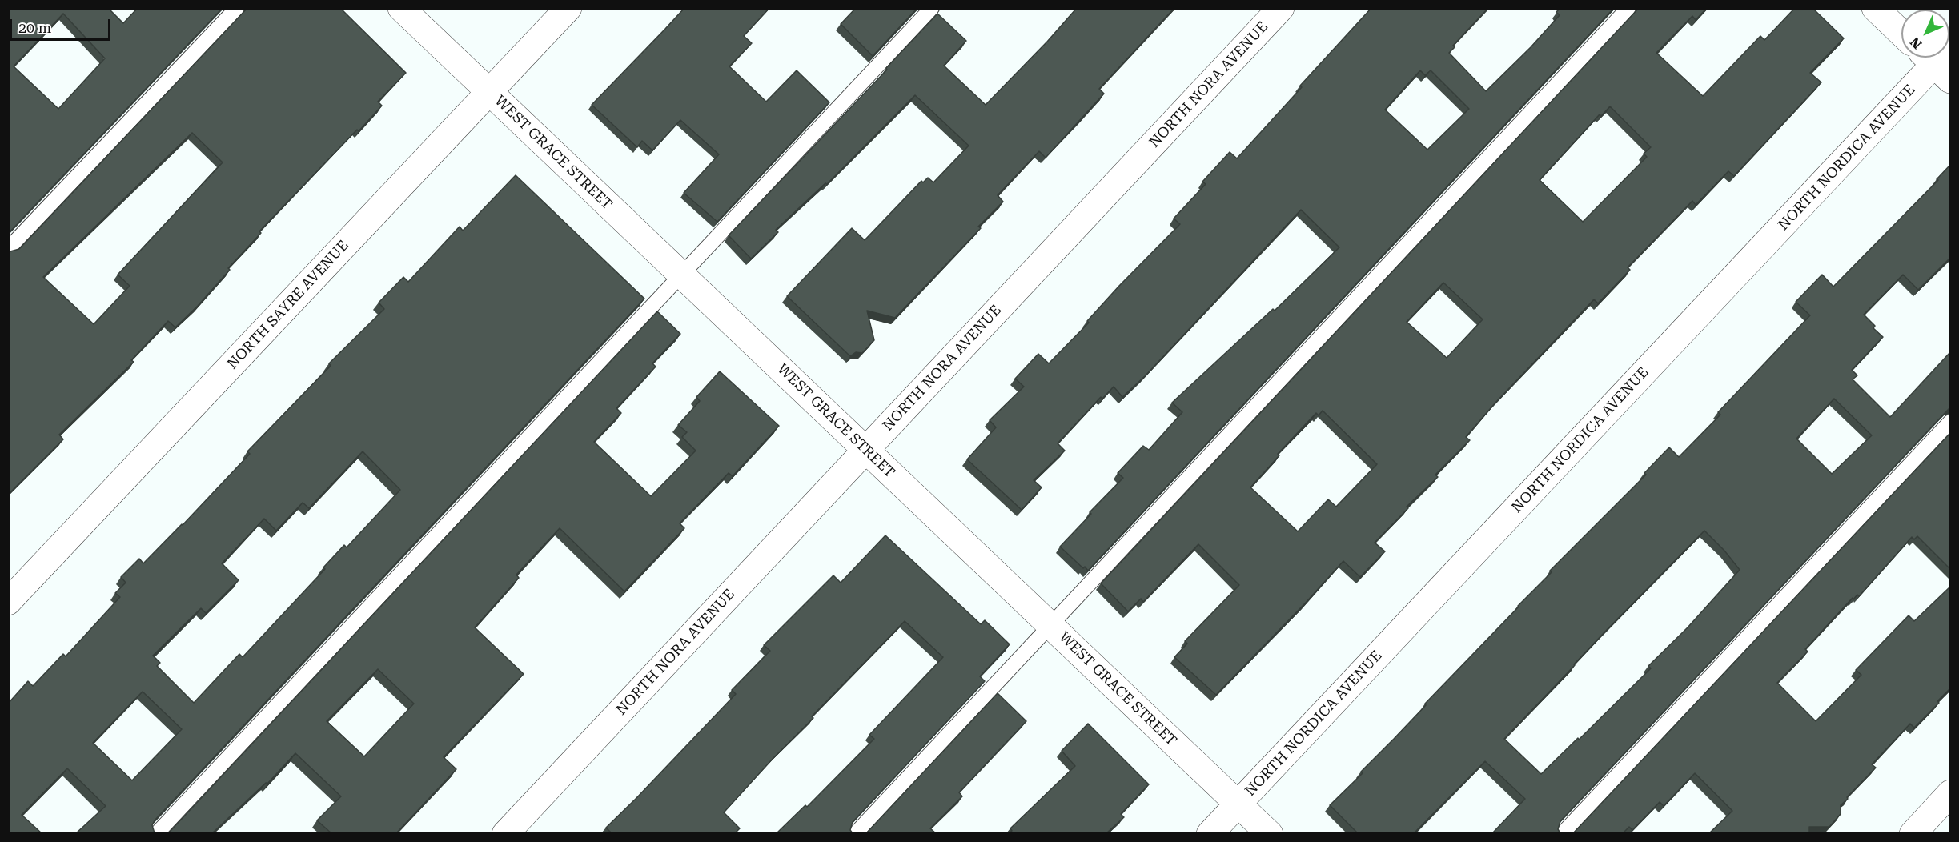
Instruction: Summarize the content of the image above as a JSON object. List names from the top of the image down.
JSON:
{
  "streets": {
    "street": [
      "NORTH NORA AVENUE",
      "WEST GRACE STREET",
      "NORTH NORDICA AVENUE",
      "NORTH SAYRE AVENUE"
    ]
  },
  "crossings": [
    ["NORTH NORA AVENUE", "WEST GRACE STREET"],
    ["WEST GRACE STREET", "NORTH NORDICA AVENUE"],
    ["WEST GRACE STREET", "NORTH SAYRE AVENUE"]
  ],
  "scale_bar": "20 m",
  "north": "bottom left"
}
